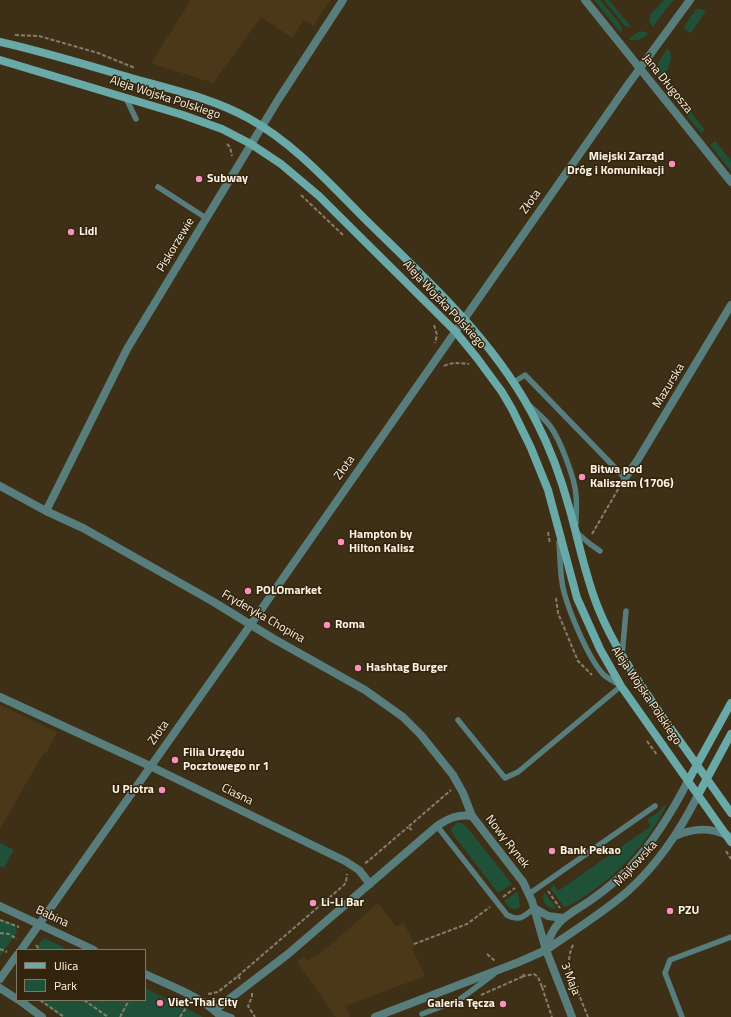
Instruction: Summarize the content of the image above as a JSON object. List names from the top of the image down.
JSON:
{
  "streets": {
    "main road": ["Aleja Wojska Polskiego", "Majkowska"],
    "street": [
      "Jana Długosza",
      "Złota",
      "Piskorzewie",
      "Mazurska",
      "Fryderyka Chopina",
      "Ciasna",
      "Nowy Rynek",
      "Babina",
      "3 Maja"
    ]
  },
  "crossings": [
    ["Jana Długosza", "Złota"],
    ["Aleja Wojska Polskiego", "Złota"],
    ["Aleja Wojska Polskiego", "Piskorzewie"],
    ["Aleja Wojska Polskiego", "Majkowska"],
    ["Złota", "Fryderyka Chopina"],
    ["Złota", "Ciasna"],
    ["Złota", "Babina"],
    ["Piskorzewie", "Fryderyka Chopina"],
    ["Fryderyka Chopina", "Nowy Rynek"],
    ["Ciasna", "Nowy Rynek"],
    ["Nowy Rynek", "Majkowska"],
    ["Nowy Rynek", "3 Maja"],
    ["Majkowska", "3 Maja"]
  ],
  "places": [
    "Miejski Zarząd Dróg i Komunikacji",
    "Subway",
    "Lidl",
    "Bitwa pod Kaliszem (1706)",
    "Hampton by Hilton Kalisz",
    "POLOmarket",
    "Roma",
    "Hashtag Burger",
    "Filia Urzędu Pocztowego nr 1",
    "U Piotra",
    "Bank Pekao",
    "Li-Li Bar",
    "PZU",
    "Viet-Thai City",
    "Galeria Tęcza"
  ],
  "legend": ["Ulica", "Park"]
}
